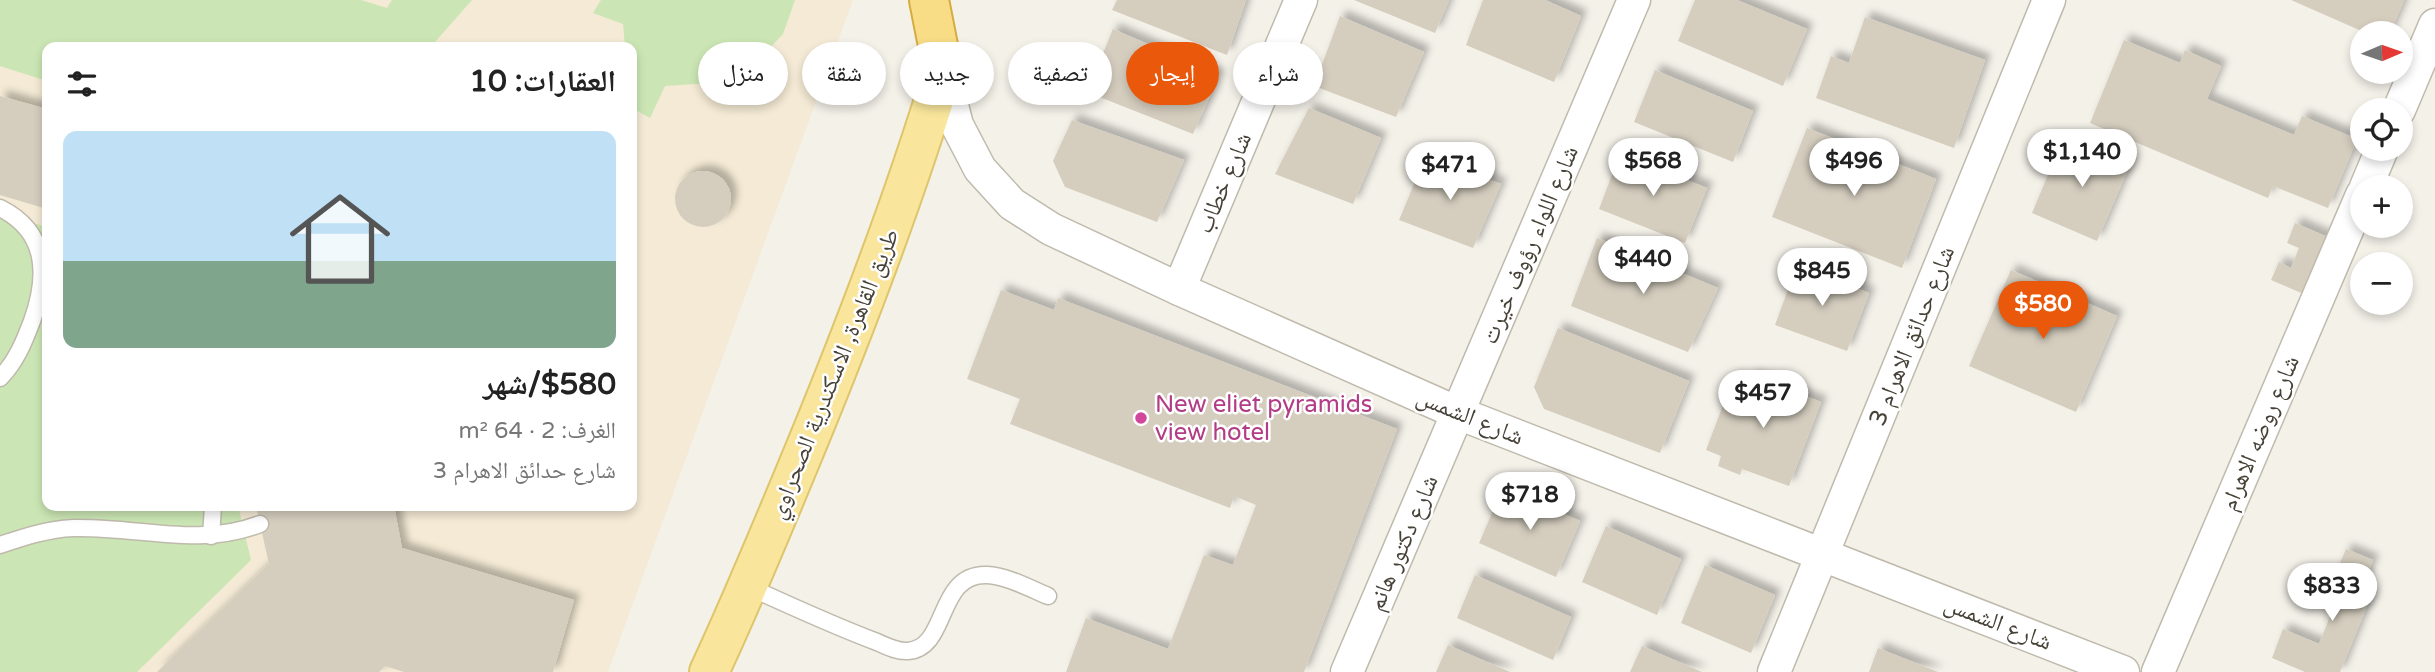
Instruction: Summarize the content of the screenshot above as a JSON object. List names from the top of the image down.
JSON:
{
  "streets": {
    "main road": ["طريق القاهرة, الاسكندرية الصحراوي"],
    "street": [
      "شارع خطاب",
      "شارع اللواء رؤوف خيرت",
      "شارع حدائق الاهرام 3",
      "شارع الشمس",
      "شارع روضه الاهرام",
      "شارع دكتور هانم"
    ]
  },
  "crossings": [
    ["شارع خطاب", "شارع الشمس"],
    ["شارع اللواء رؤوف خيرت", "شارع الشمس"],
    ["شارع اللواء رؤوف خيرت", "شارع دكتور هانم"],
    ["شارع حدائق الاهرام 3", "شارع الشمس"],
    ["شارع الشمس", "شارع دكتور هانم"]
  ],
  "places": ["New eliet pyramids view hotel"],
  "north": "right",
  "page": {
    "map_buttons": ["+", "−"],
    "chip": [
      "شراء",
      "إيجار",
      "تصفية",
      "جديد",
      "شقة",
      "منزل"
    ],
    "heading": "العقارات: 10",
    "list": [
      {
        "name": "$580/شهر",
        "note": "الغرف: 2 · 64 m² · شارع حدائق الاهرام 3"
      }
    ],
    "price": [
      "$1,140",
      "$568",
      "$496",
      "$471",
      "$440",
      "$845",
      "$580",
      "$457",
      "$718",
      "$833"
    ]
  }
}
